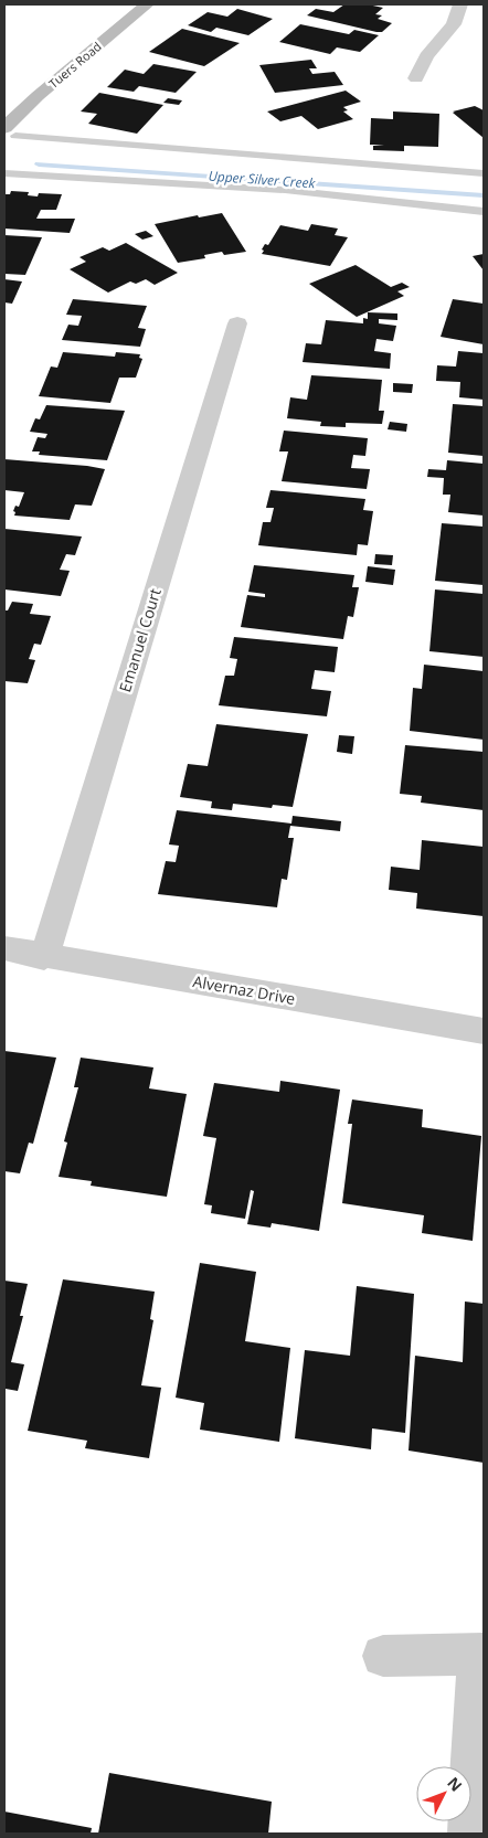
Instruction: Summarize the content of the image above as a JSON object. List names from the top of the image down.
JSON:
{
  "streets": {
    "street": ["Tuers Road", "Emanuel Court", "Alvernaz Drive"]
  },
  "crossings": [
    ["Emanuel Court", "Alvernaz Drive"]
  ],
  "water": ["Upper Silver Creek"],
  "north": "top right"
}
